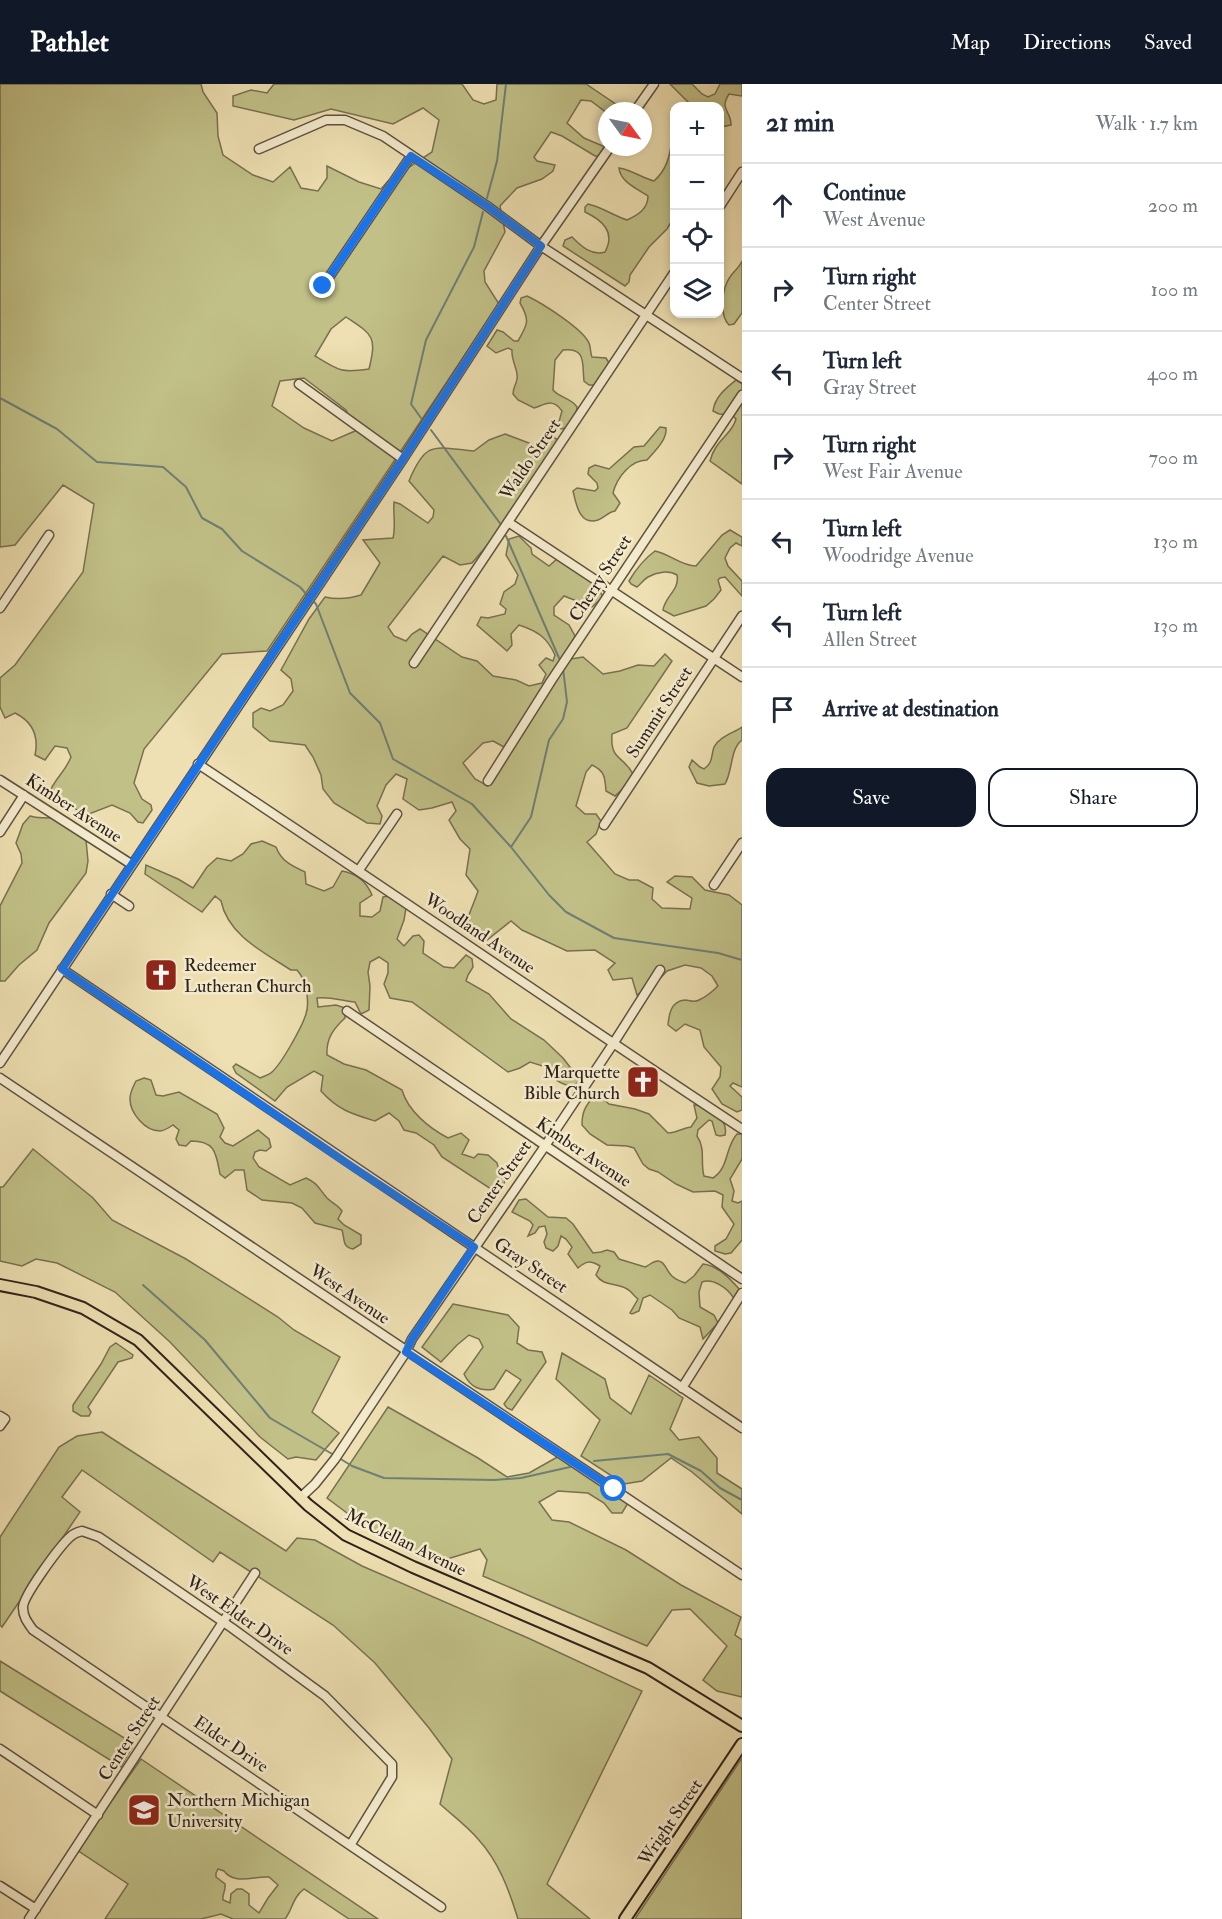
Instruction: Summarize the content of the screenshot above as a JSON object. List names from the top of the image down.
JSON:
{
  "streets": {
    "main road": ["McClellan Avenue", "Wright Street"],
    "street": [
      "Waldo Street",
      "Cherry Street",
      "Summit Street",
      "Kimber Avenue",
      "Woodland Avenue",
      "Center Street",
      "Gray Street",
      "West Avenue",
      "West Elder Drive",
      "Elder Drive"
    ]
  },
  "crossings": [
    ["Kimber Avenue", "Center Street"],
    ["Woodland Avenue", "Center Street"],
    ["Center Street", "Gray Street"],
    ["Center Street", "West Avenue"],
    ["Center Street", "McClellan Avenue"],
    ["Center Street", "West Elder Drive"],
    ["Center Street", "Elder Drive"],
    ["West Elder Drive", "Elder Drive"]
  ],
  "places": {
    "church": ["Redeemer Lutheran Church", "Marquette Bible Church"],
    "school or university": ["Northern Michigan University"]
  },
  "north": "bottom right",
  "page": {
    "header": "Pathlet",
    "nav": ["Map", "Directions", "Saved"],
    "heading": ["21 min", "Walk · 1.7 km"],
    "map_buttons": ["+", "−"],
    "list": [
      ["Continue", "West Avenue", "200 m"],
      ["Turn right", "Center Street", "100 m"],
      ["Turn left", "Gray Street", "400 m"],
      ["Turn right", "West Fair Avenue", "700 m"],
      ["Turn left", "Woodridge Avenue", "130 m"],
      ["Turn left", "Allen Street", "130 m"],
      "Arrive at destination"
    ],
    "buttons": ["Save", "Share"]
  }
}
